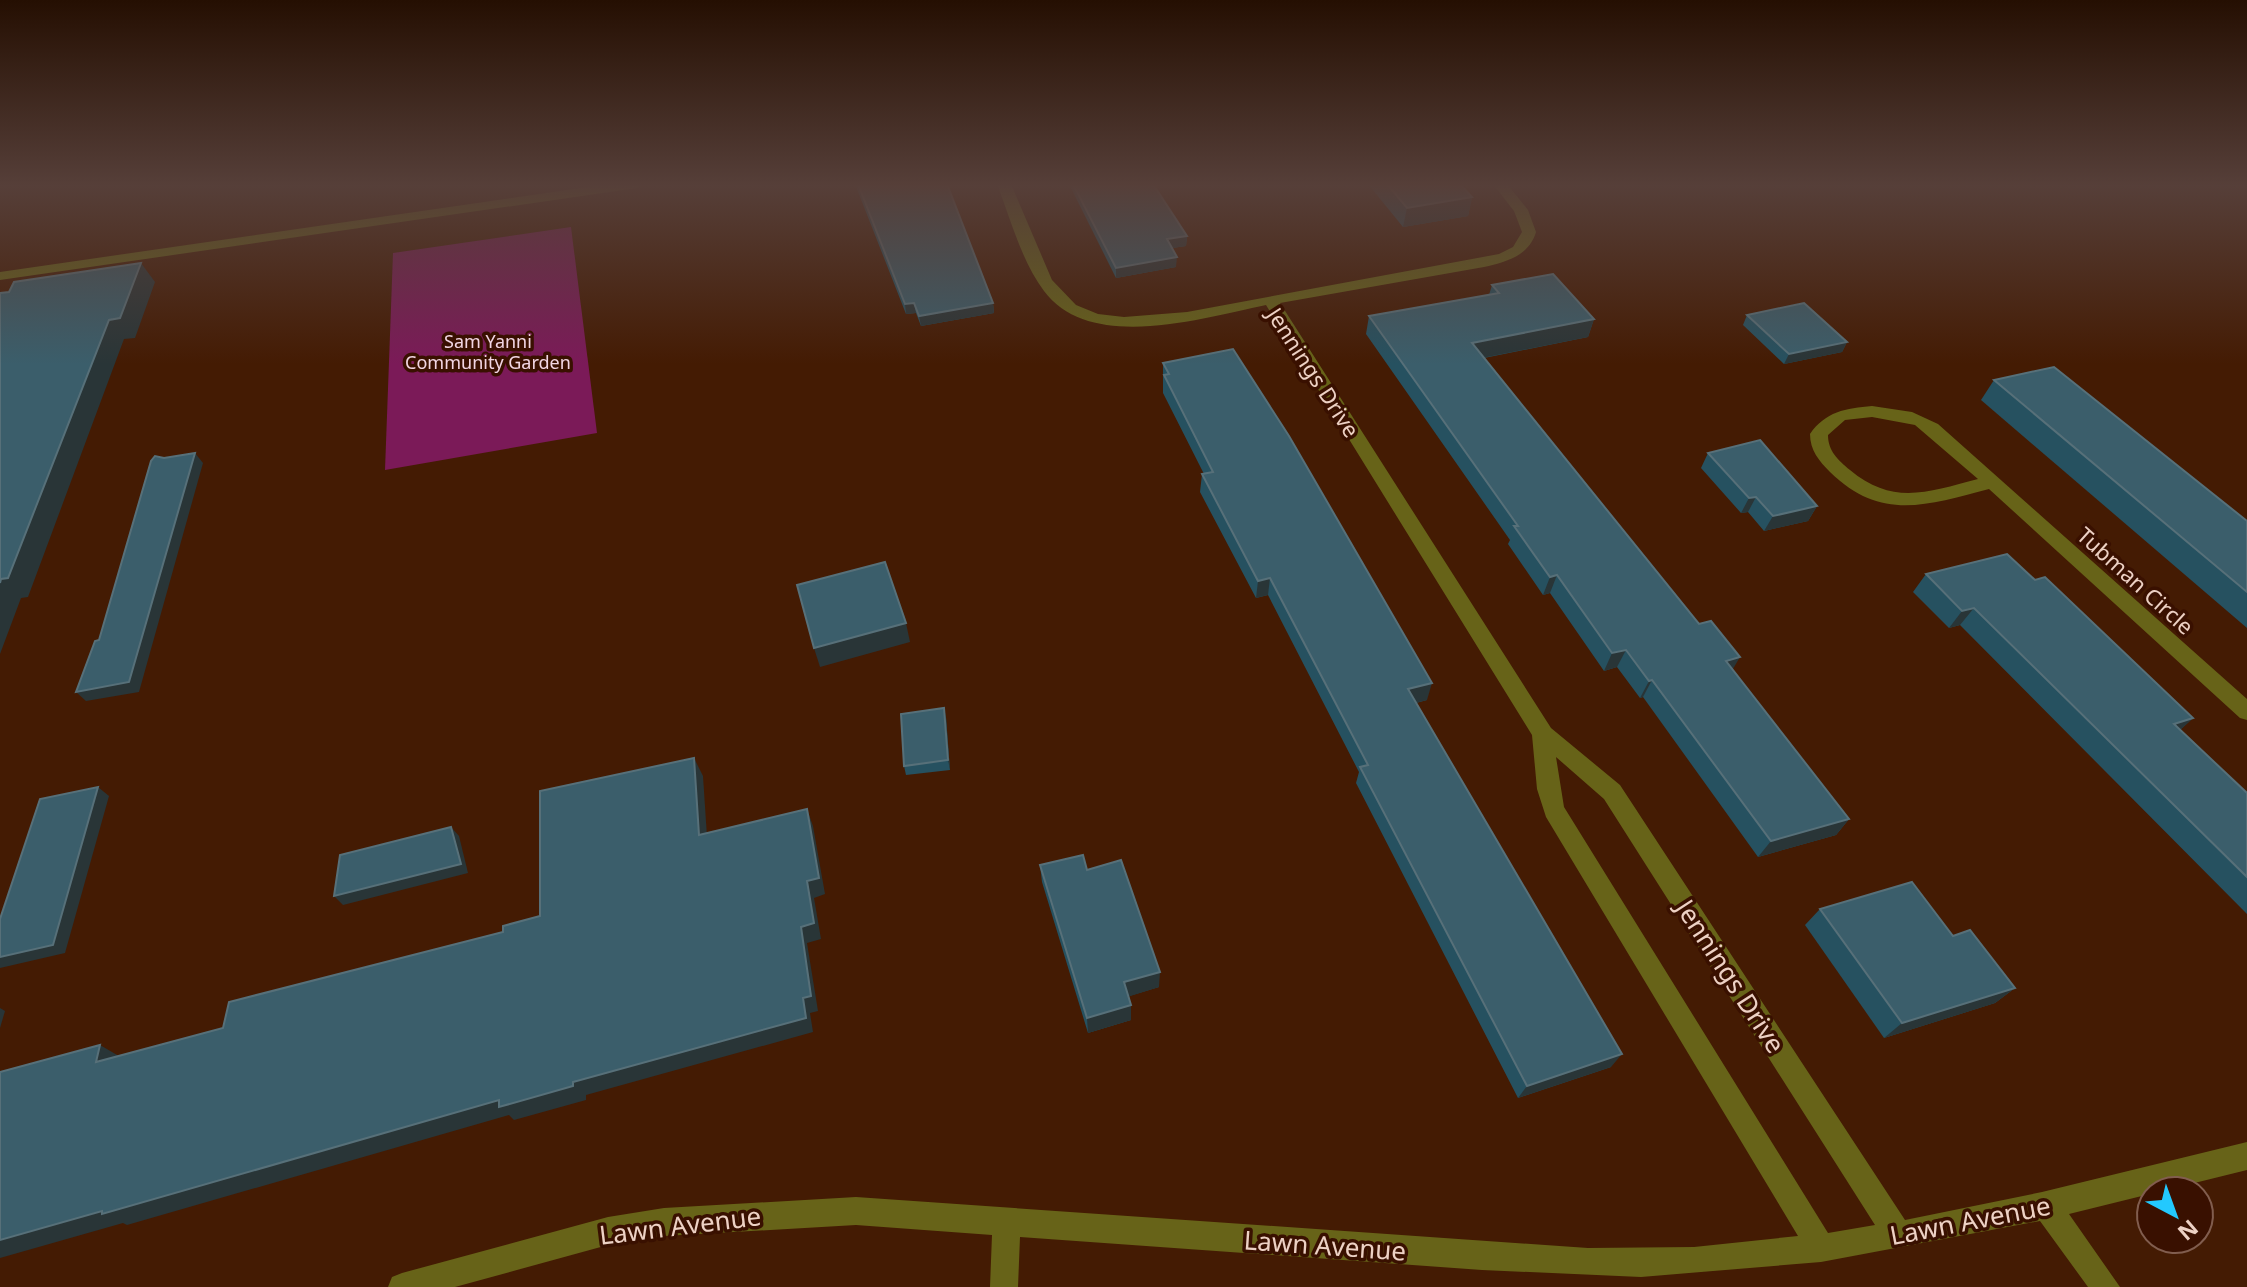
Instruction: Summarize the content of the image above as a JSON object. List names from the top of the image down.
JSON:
{
  "streets": {
    "street": ["Jennings Drive", "Tubman Circle", "Lawn Avenue"]
  },
  "crossings": [
    ["Jennings Drive", "Lawn Avenue"]
  ],
  "parks": ["Sam Yanni Community Garden"],
  "north": "bottom right"
}
